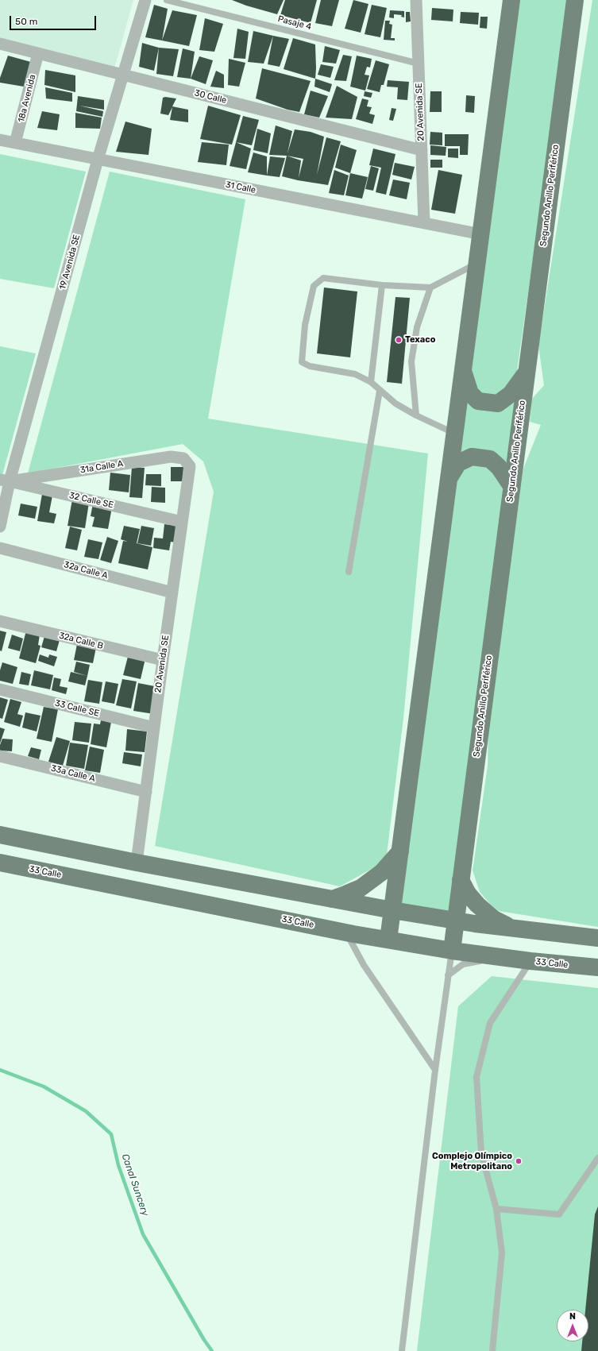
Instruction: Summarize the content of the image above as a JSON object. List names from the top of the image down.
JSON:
{
  "streets": {
    "main road": ["Segundo Anillo Periférico", "33 Calle"],
    "street": [
      "30 Calle",
      "18a Avenida",
      "20 Avenida SE",
      "31 Calle",
      "19 Avenida SE",
      "31a Calle A",
      "32 Calle SE",
      "32a Calle A",
      "32a Calle B",
      "33 Calle SE",
      "33a Calle A"
    ],
    "lane": ["Pasaje 4"]
  },
  "crossings": [
    ["Pasaje 4", "20 Avenida SE"],
    ["30 Calle", "18a Avenida"],
    ["30 Calle", "20 Avenida SE"],
    ["30 Calle", "19 Avenida SE"],
    ["18a Avenida", "31 Calle"],
    ["20 Avenida SE", "31 Calle"],
    ["20 Avenida SE", "31a Calle A"],
    ["20 Avenida SE", "32 Calle SE"],
    ["20 Avenida SE", "32a Calle A"],
    ["20 Avenida SE", "32a Calle B"],
    ["20 Avenida SE", "33 Calle SE"],
    ["20 Avenida SE", "33a Calle A"],
    ["31 Calle", "19 Avenida SE"],
    ["Segundo Anillo Periférico", "33 Calle"],
    ["19 Avenida SE", "31a Calle A"],
    ["19 Avenida SE", "32 Calle SE"],
    ["31a Calle A", "32 Calle SE"]
  ],
  "water": ["Canal Suncery"],
  "places": ["Texaco", "Complejo Olímpico Metropolitano"],
  "scale_bar": "50 m",
  "north": "top"
}
